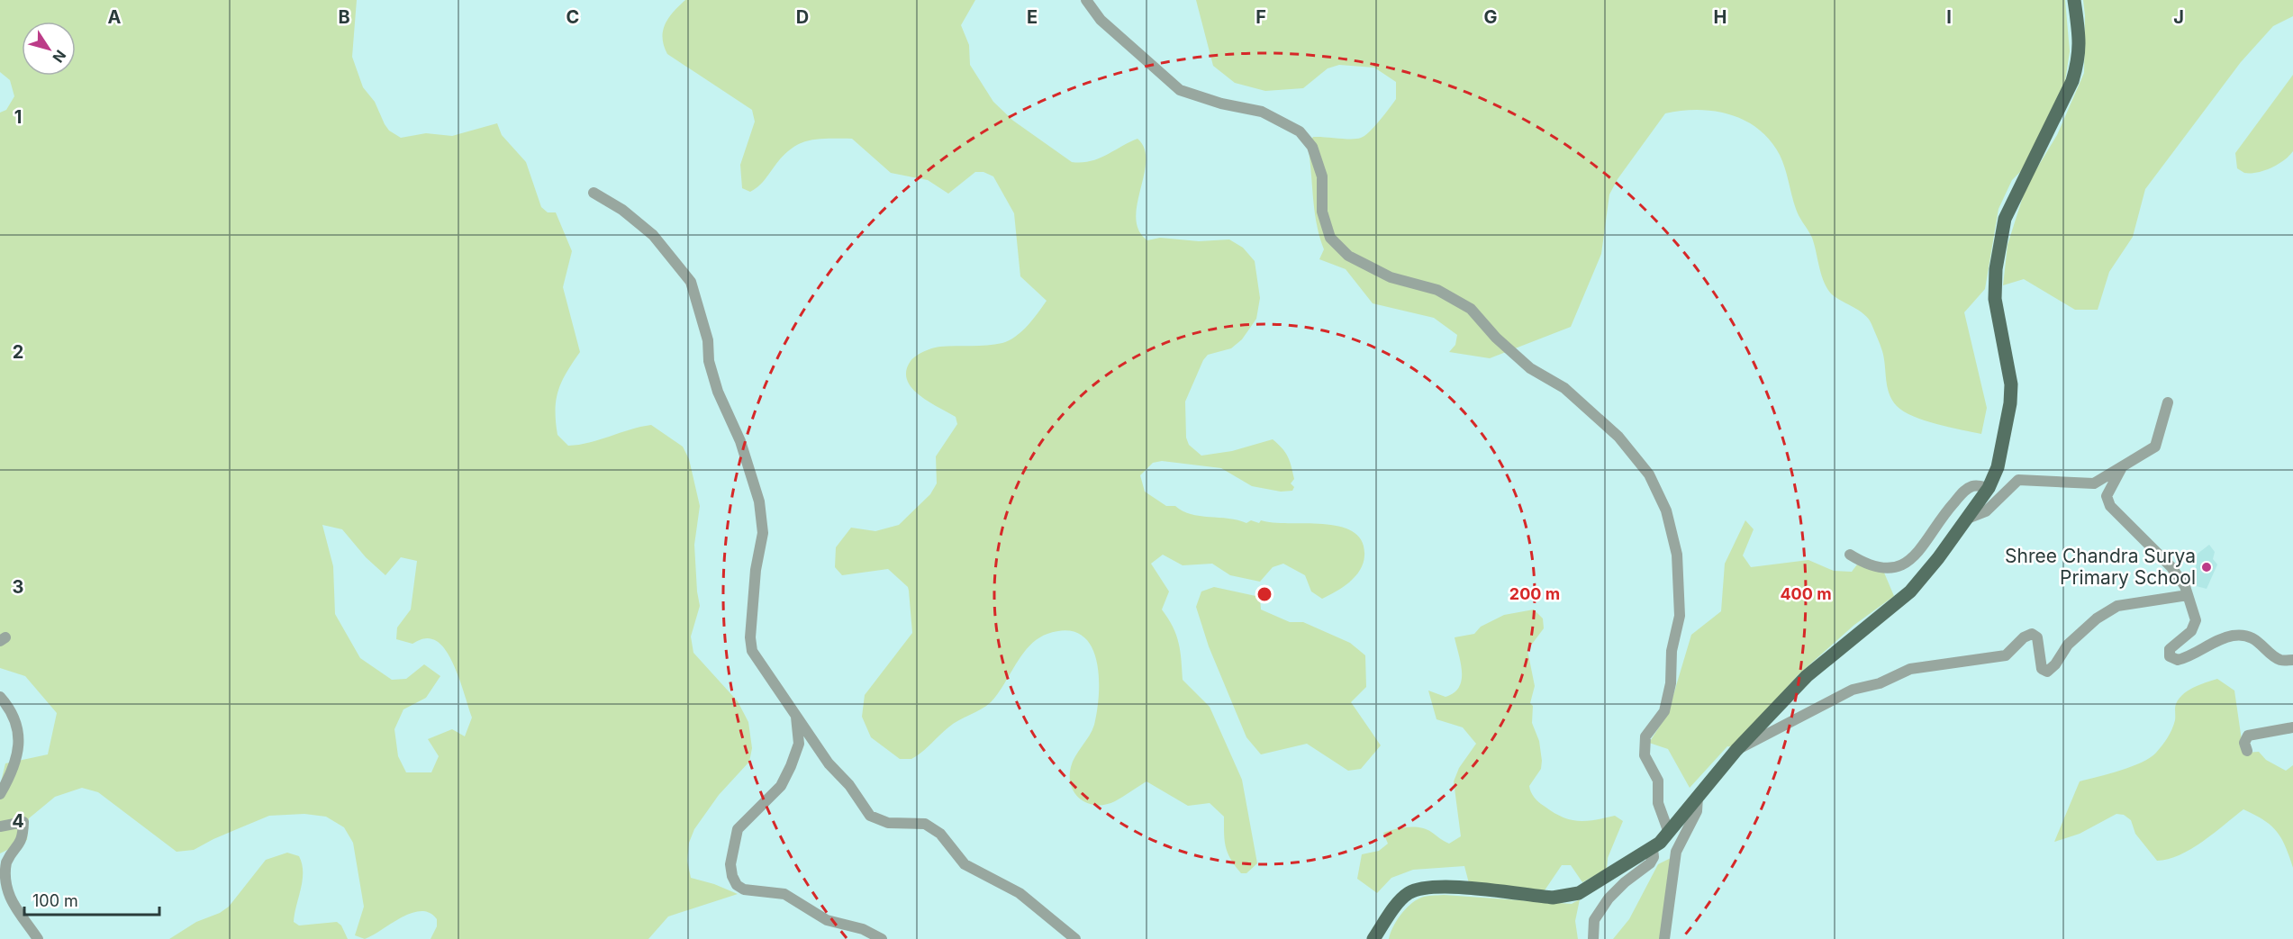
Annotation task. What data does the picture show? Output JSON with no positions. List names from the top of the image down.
{
  "places": ["Shree Chandra Surya Primary School"],
  "scale_bar": "100 m",
  "north": "bottom right",
  "grid": {
    "columns": [
      "A",
      "B",
      "C",
      "D",
      "E",
      "F",
      "G",
      "H",
      "I",
      "J"
    ],
    "rows": [
      "1",
      "2",
      "3",
      "4"
    ]
  },
  "rings": ["200 m", "400 m"]
}
